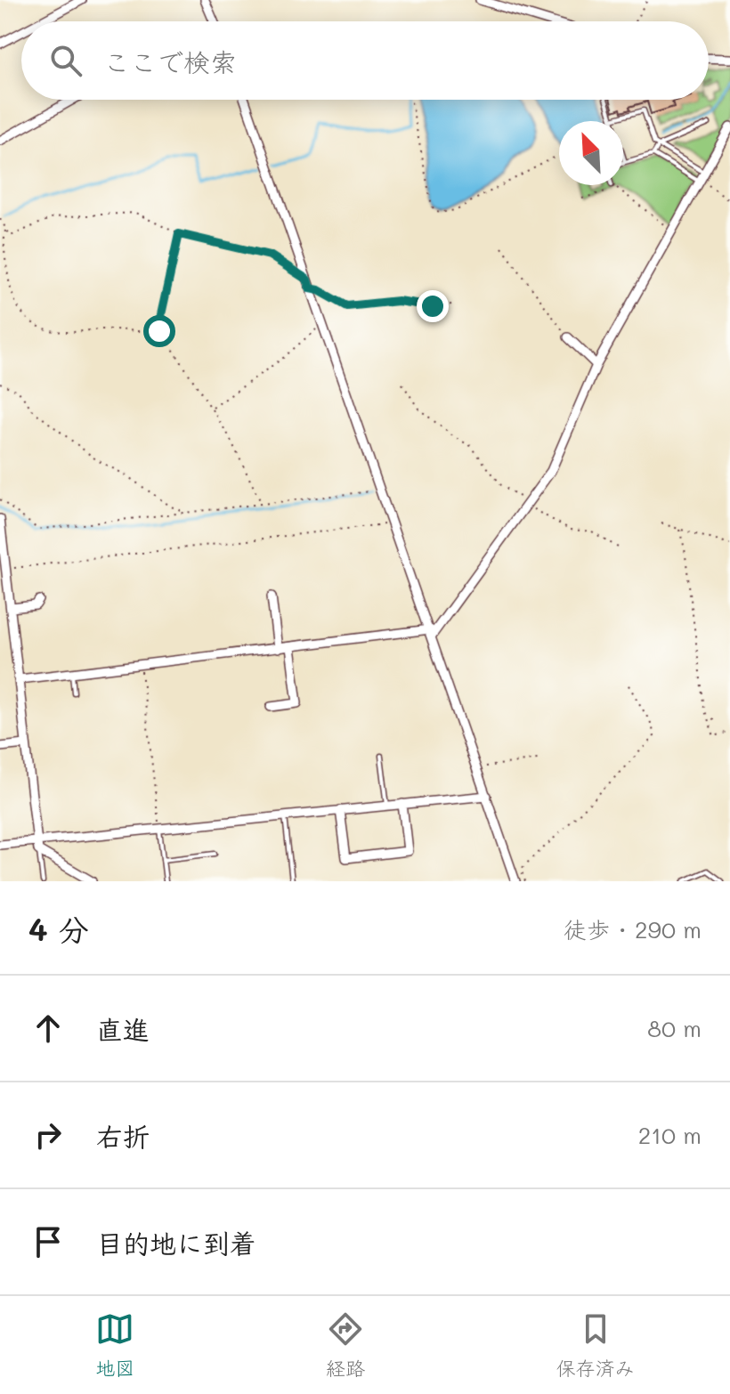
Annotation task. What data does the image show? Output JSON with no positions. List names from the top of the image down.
{
  "north": "top left",
  "page": {
    "search": "ここで検索",
    "heading": ["4 分", "徒歩 · 290 m"],
    "list": [
      ["直進", "80 m"],
      ["右折", "210 m"],
      "目的地に到着"
    ],
    "nav": ["地図", "経路", "保存済み"]
  }
}
